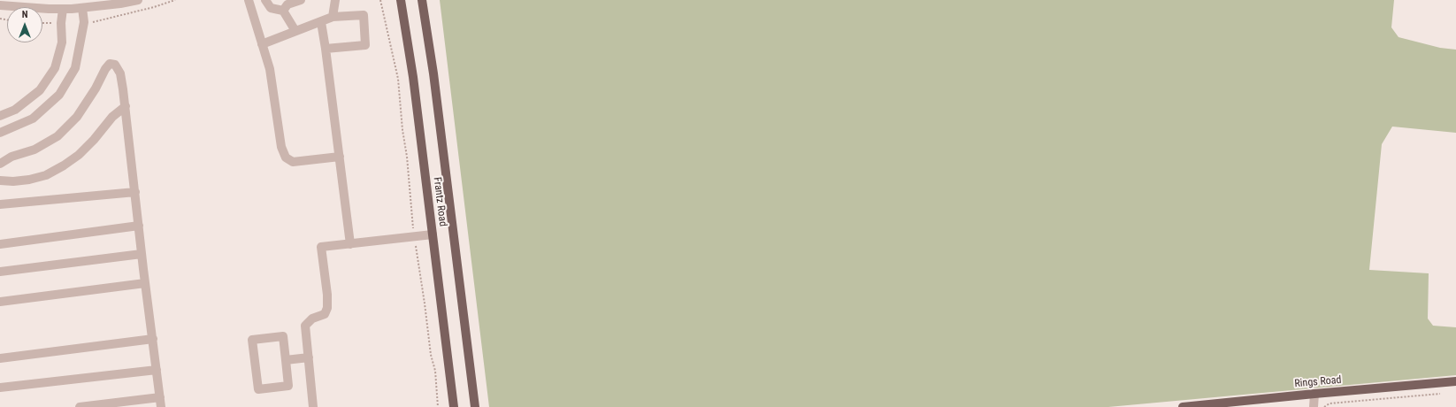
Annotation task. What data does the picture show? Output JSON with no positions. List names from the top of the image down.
{
  "streets": {
    "main road": ["Frantz Road", "Rings Road"]
  },
  "north": "top"
}
